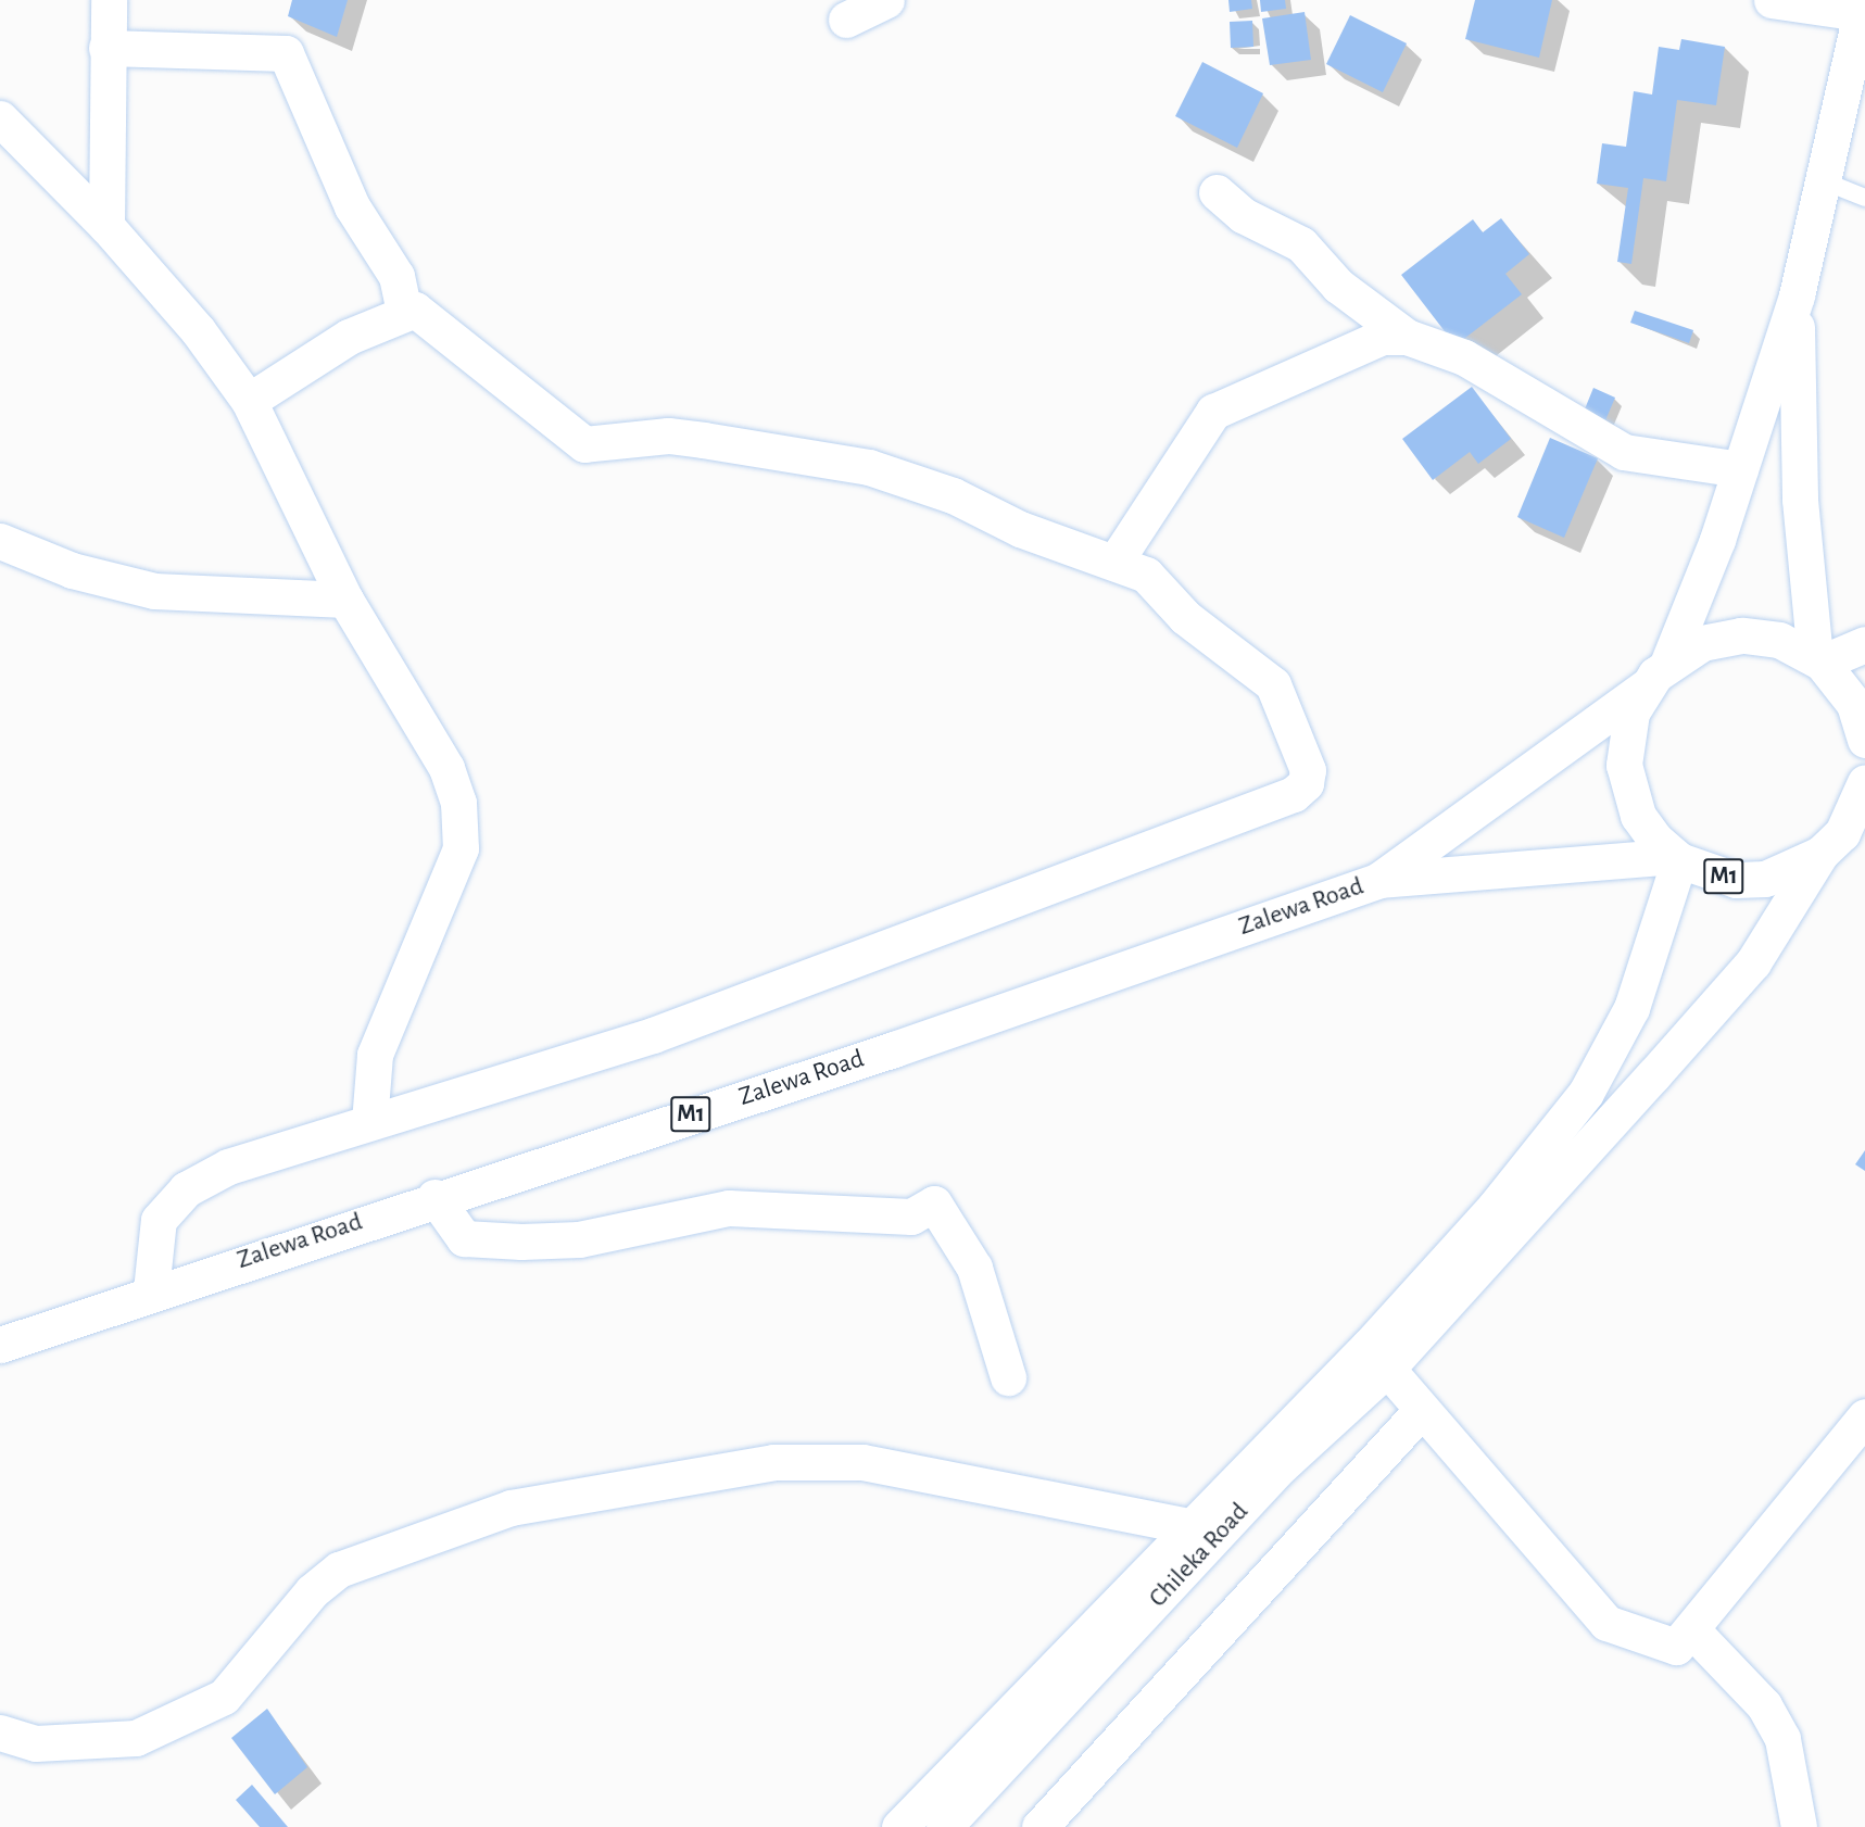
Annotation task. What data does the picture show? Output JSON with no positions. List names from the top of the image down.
{
  "streets": {
    "main road": ["M1", "Zalewa Road", "Chileka Road"]
  },
  "crossings": [
    ["M1", "Zalewa Road"],
    ["M1", "Chileka Road"]
  ]
}
